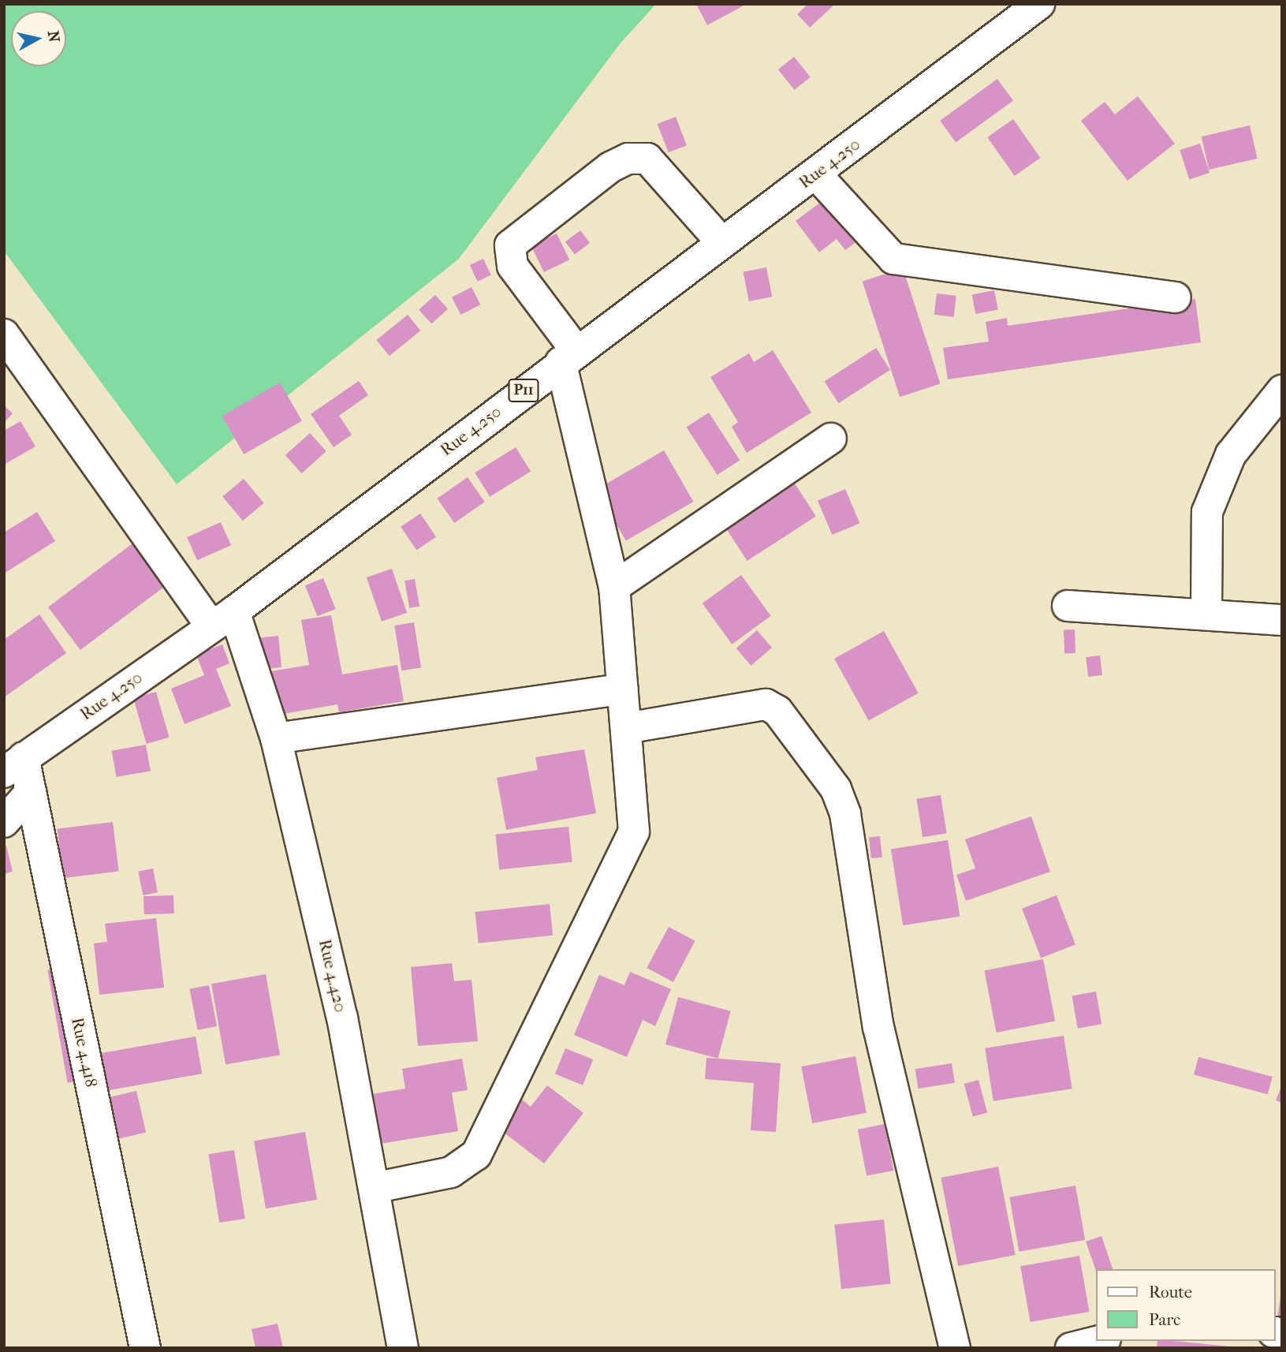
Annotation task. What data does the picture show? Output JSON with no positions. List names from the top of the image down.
{
  "streets": {
    "street": [
      "Rue 4.250",
      "P11",
      "Rue 4.420",
      "Rue 4.418"
    ]
  },
  "crossings": [
    ["Rue 4.250", "Rue 4.420"],
    ["Rue 4.250", "Rue 4.418"]
  ],
  "legend": ["Route", "Parc"],
  "north": "right"
}
